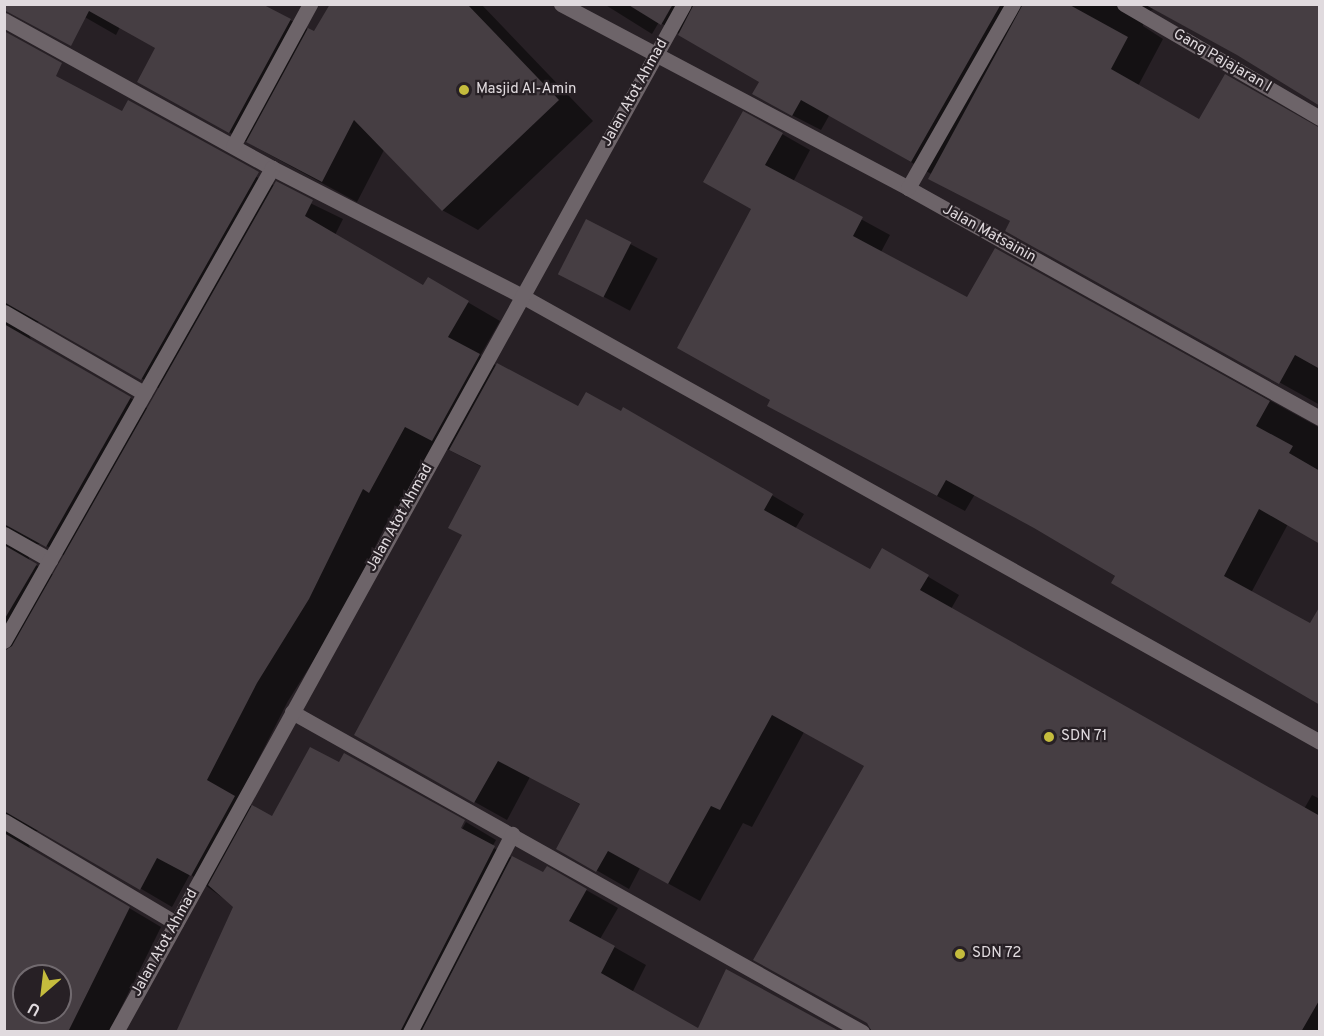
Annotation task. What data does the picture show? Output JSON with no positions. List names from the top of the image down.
{
  "streets": {
    "street": ["Gang Pajajaran I", "Jalan Atot Ahmad", "Jalan Matsainin"]
  },
  "crossings": [
    ["Jalan Atot Ahmad", "Jalan Matsainin"]
  ],
  "places": ["Masjid Al-Amin", "SDN 71", "SDN 72"],
  "north": "bottom left"
}
